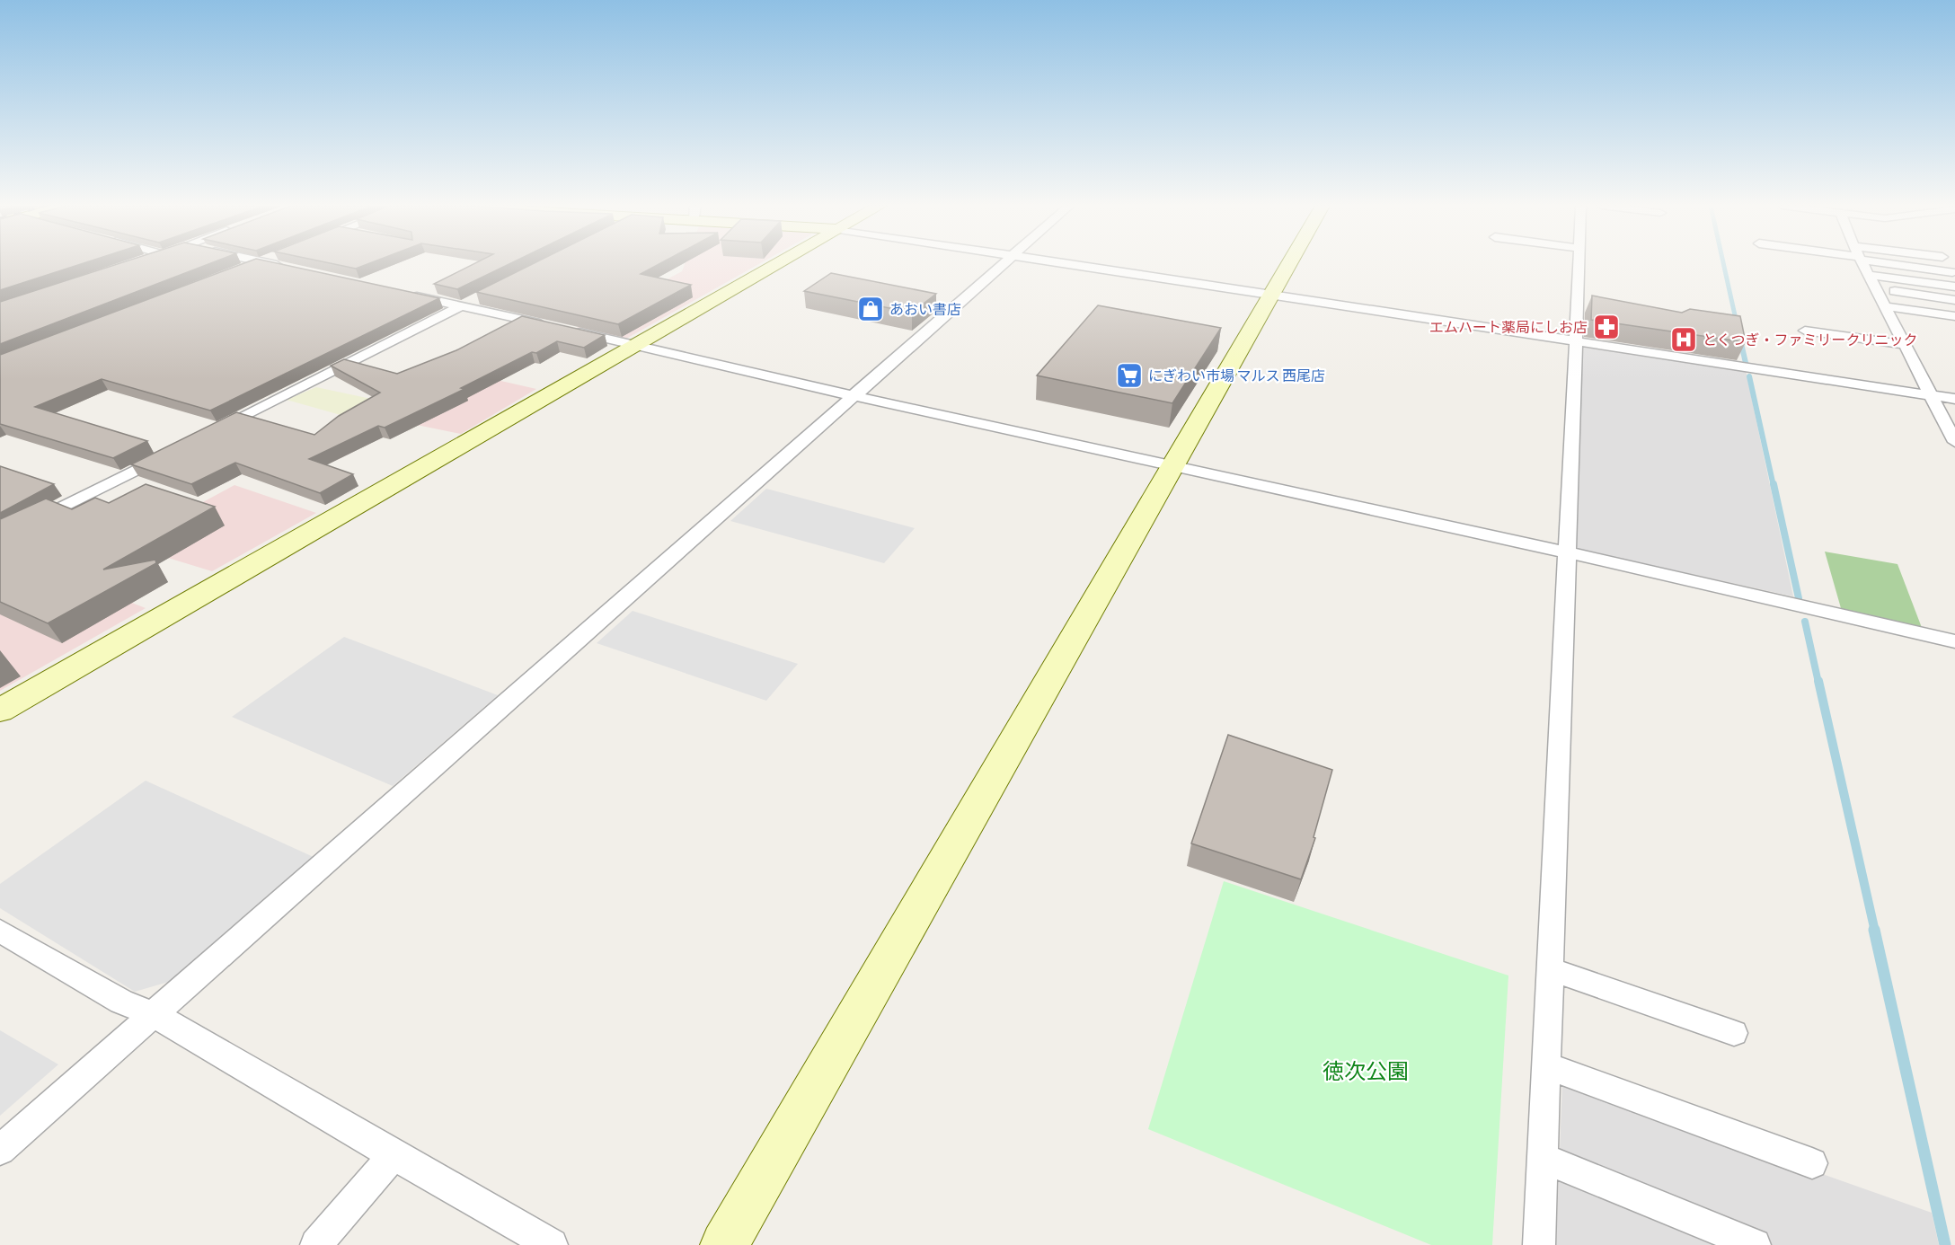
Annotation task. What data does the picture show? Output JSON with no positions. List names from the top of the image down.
{
  "parks": ["徳次公園"],
  "places": {
    "shop": ["あおい書店"],
    "pharmacy": ["エムハート薬局にしお店"],
    "hospital": ["とくつぎ・ファミリークリニック"],
    "supermarket": ["にぎわい市場 マルス 西尾店"]
  }
}
